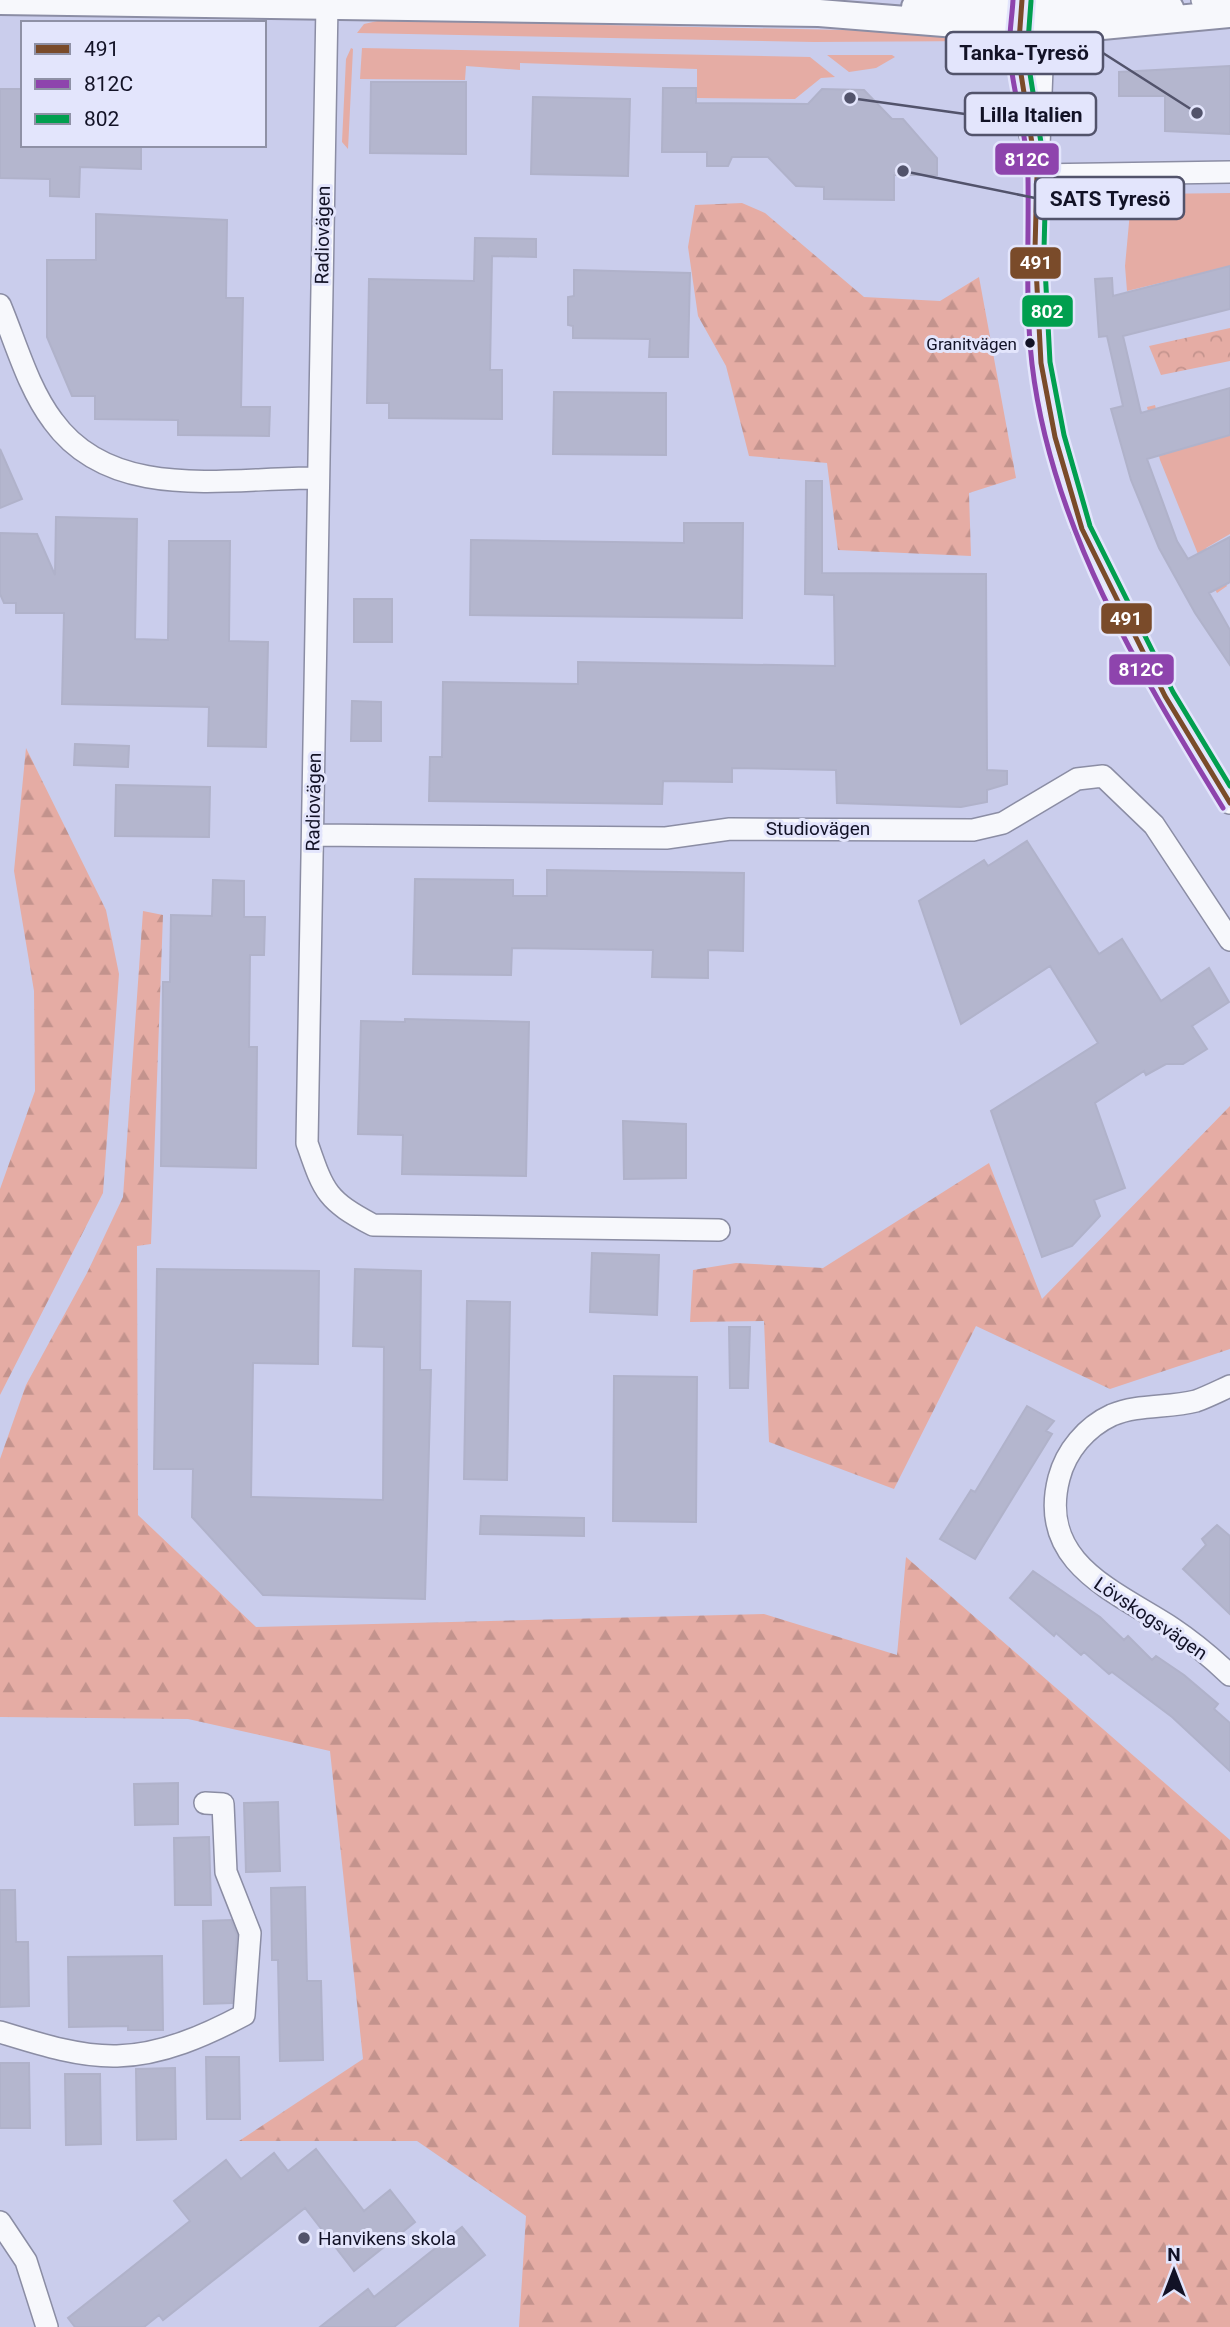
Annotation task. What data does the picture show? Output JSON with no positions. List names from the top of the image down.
{
  "streets": {
    "street": ["Radiovägen", "Studiovägen", "Lövskogsvägen"]
  },
  "crossings": [
    ["Radiovägen", "Studiovägen"]
  ],
  "places": [
    "Lilla Italien",
    "Tanka-Tyresö",
    "SATS Tyresö",
    "Granitvägen",
    "Hanvikens skola"
  ],
  "lines": ["transit line 491", "transit line 812C", "transit line 802"],
  "legend": ["491", "812C", "802"],
  "north": "top"
}
